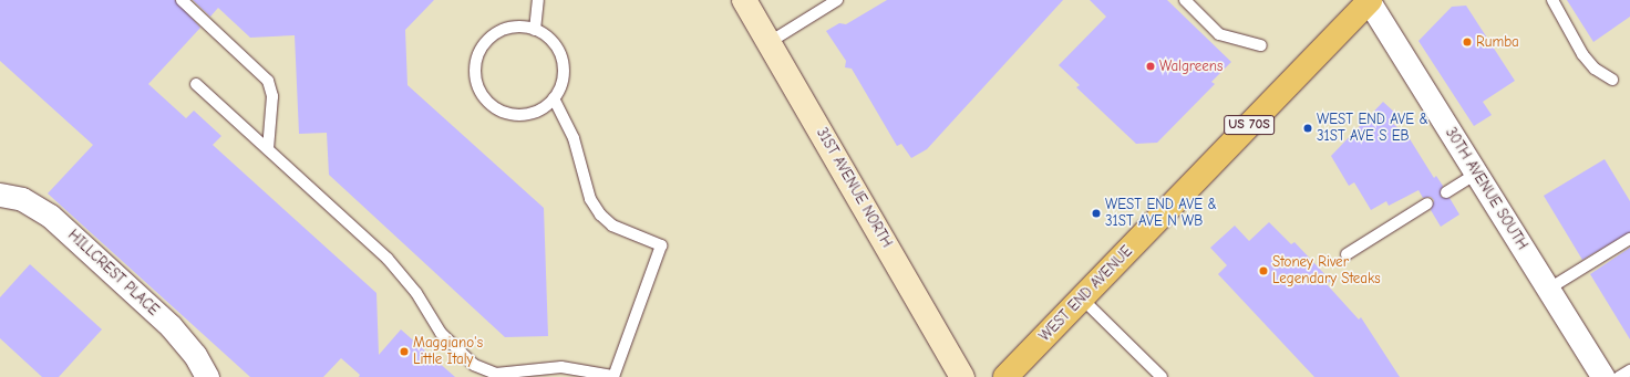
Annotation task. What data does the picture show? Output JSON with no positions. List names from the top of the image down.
{
  "streets": {
    "main road": ["US 70S", "31ST AVENUE NORTH", "WEST END AVENUE"],
    "street": ["30TH AVENUE SOUTH", "HILLCREST PLACE"]
  },
  "crossings": [
    ["30TH AVENUE SOUTH", "WEST END AVENUE"]
  ],
  "places": [
    "Rumba",
    "Walgreens",
    "WEST END AVE & 31ST AVE S EB",
    "WEST END AVE & 31ST AVE N WB",
    "Stoney River Legendary Steaks",
    "Maggiano's Little Italy"
  ]
}
